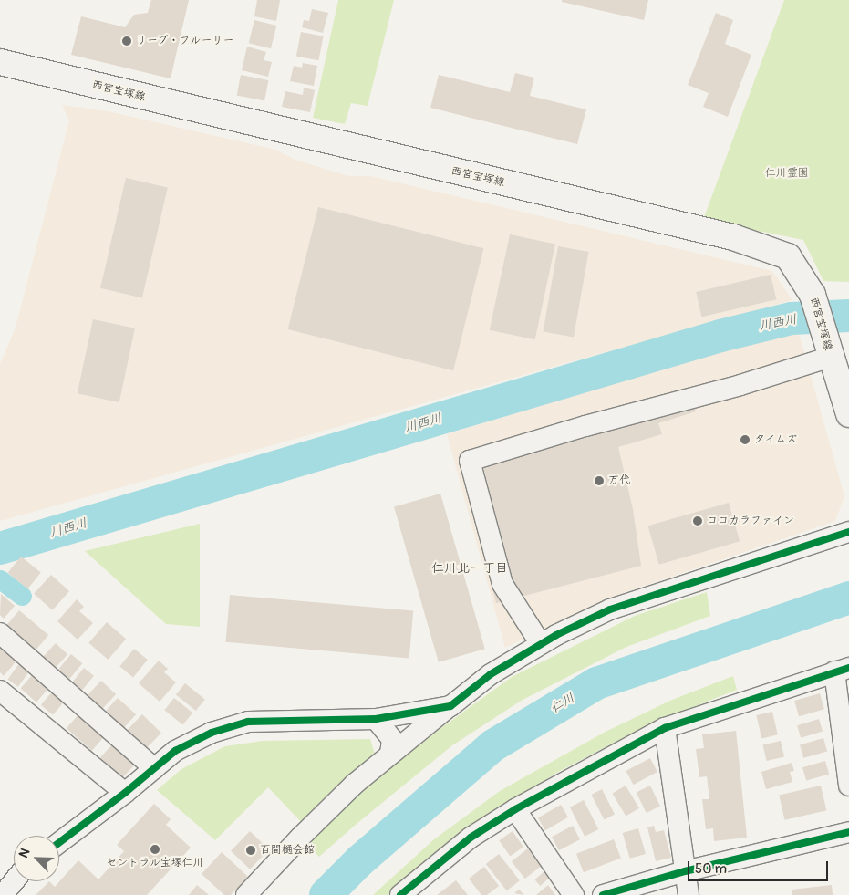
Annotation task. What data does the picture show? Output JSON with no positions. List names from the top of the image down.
{
  "streets": {
    "main road": ["西宮宝塚線"]
  },
  "districts": ["仁川北一丁目"],
  "water": ["川西川", "仁川"],
  "parks": ["仁川霊園"],
  "places": [
    "リーブ・フルーリー",
    "タイムズ",
    "万代",
    "ココカラファイン",
    "セントラル宝塚仁川",
    "百間樋会館"
  ],
  "scale_bar": "50 m",
  "north": "top left"
}
